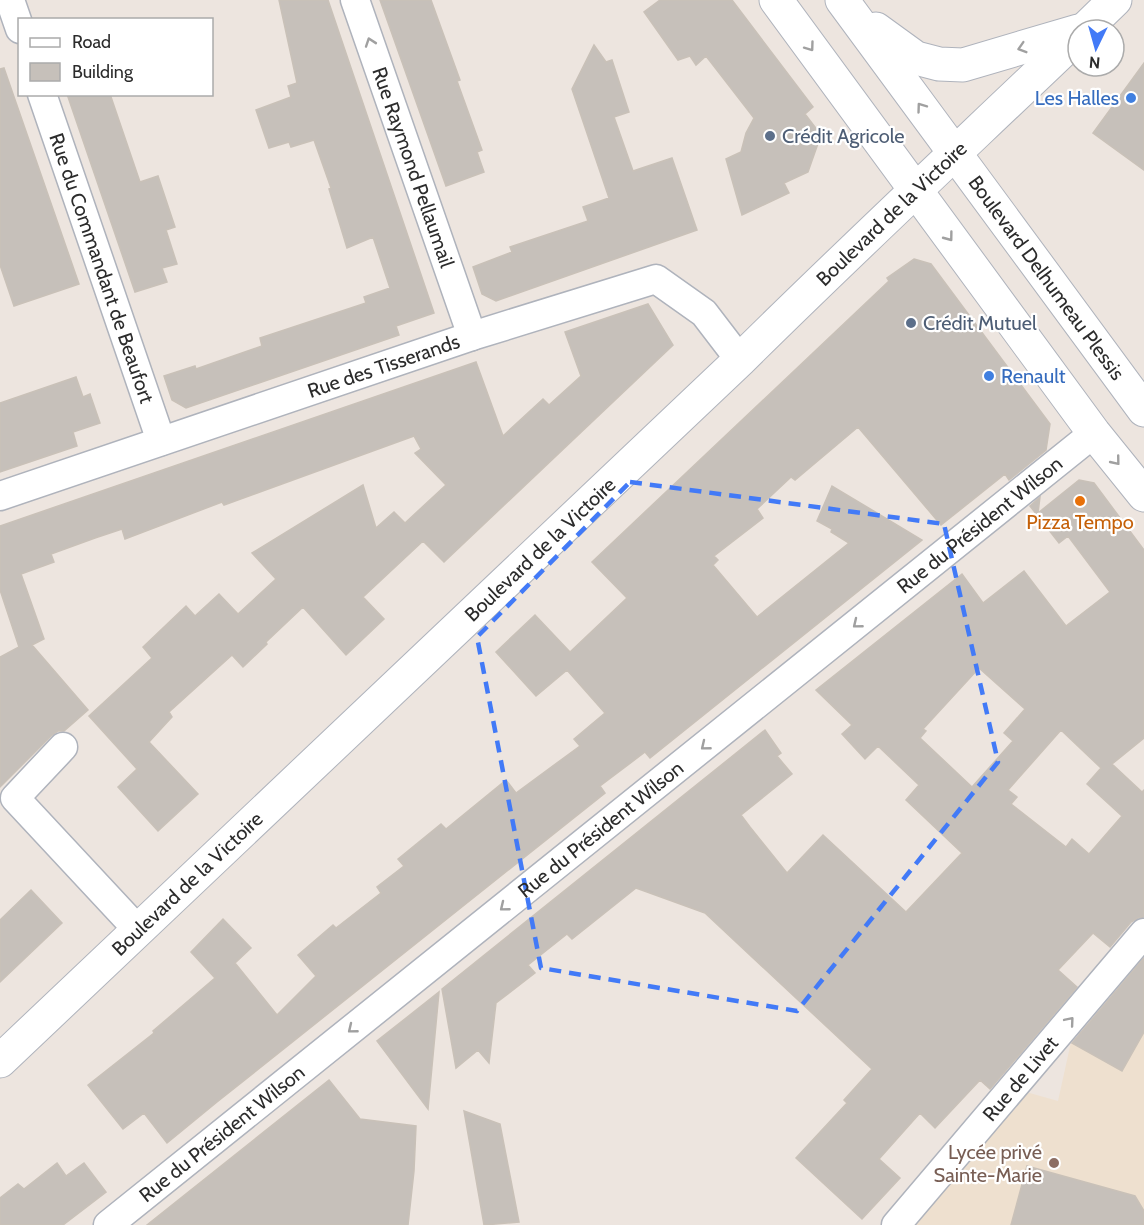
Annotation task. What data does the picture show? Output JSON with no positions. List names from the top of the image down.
{
  "streets": {
    "main road": ["Boulevard de la Victoire", "Boulevard Delhumeau Plessis"],
    "street": [
      "Rue Raymond Pellaumail",
      "Rue du Commandant de Beaufort",
      "Rue des Tisserands",
      "Rue du Président Wilson",
      "Rue de Livet"
    ]
  },
  "crossings": [
    ["Rue Raymond Pellaumail", "Rue des Tisserands"],
    ["Boulevard de la Victoire", "Boulevard Delhumeau Plessis"],
    ["Boulevard de la Victoire", "Rue des Tisserands"],
    ["Rue du Commandant de Beaufort", "Rue des Tisserands"]
  ],
  "one_way": ["Rue Raymond Pellaumail", "Rue du Président Wilson", "Rue de Livet"],
  "places": [
    "Les Halles",
    "Crédit Agricole",
    "Crédit Mutuel",
    "Renault",
    "Pizza Tempo",
    "Lycée privé Sainte-Marie"
  ],
  "legend": ["Road", "Building"],
  "north": "bottom"
}
